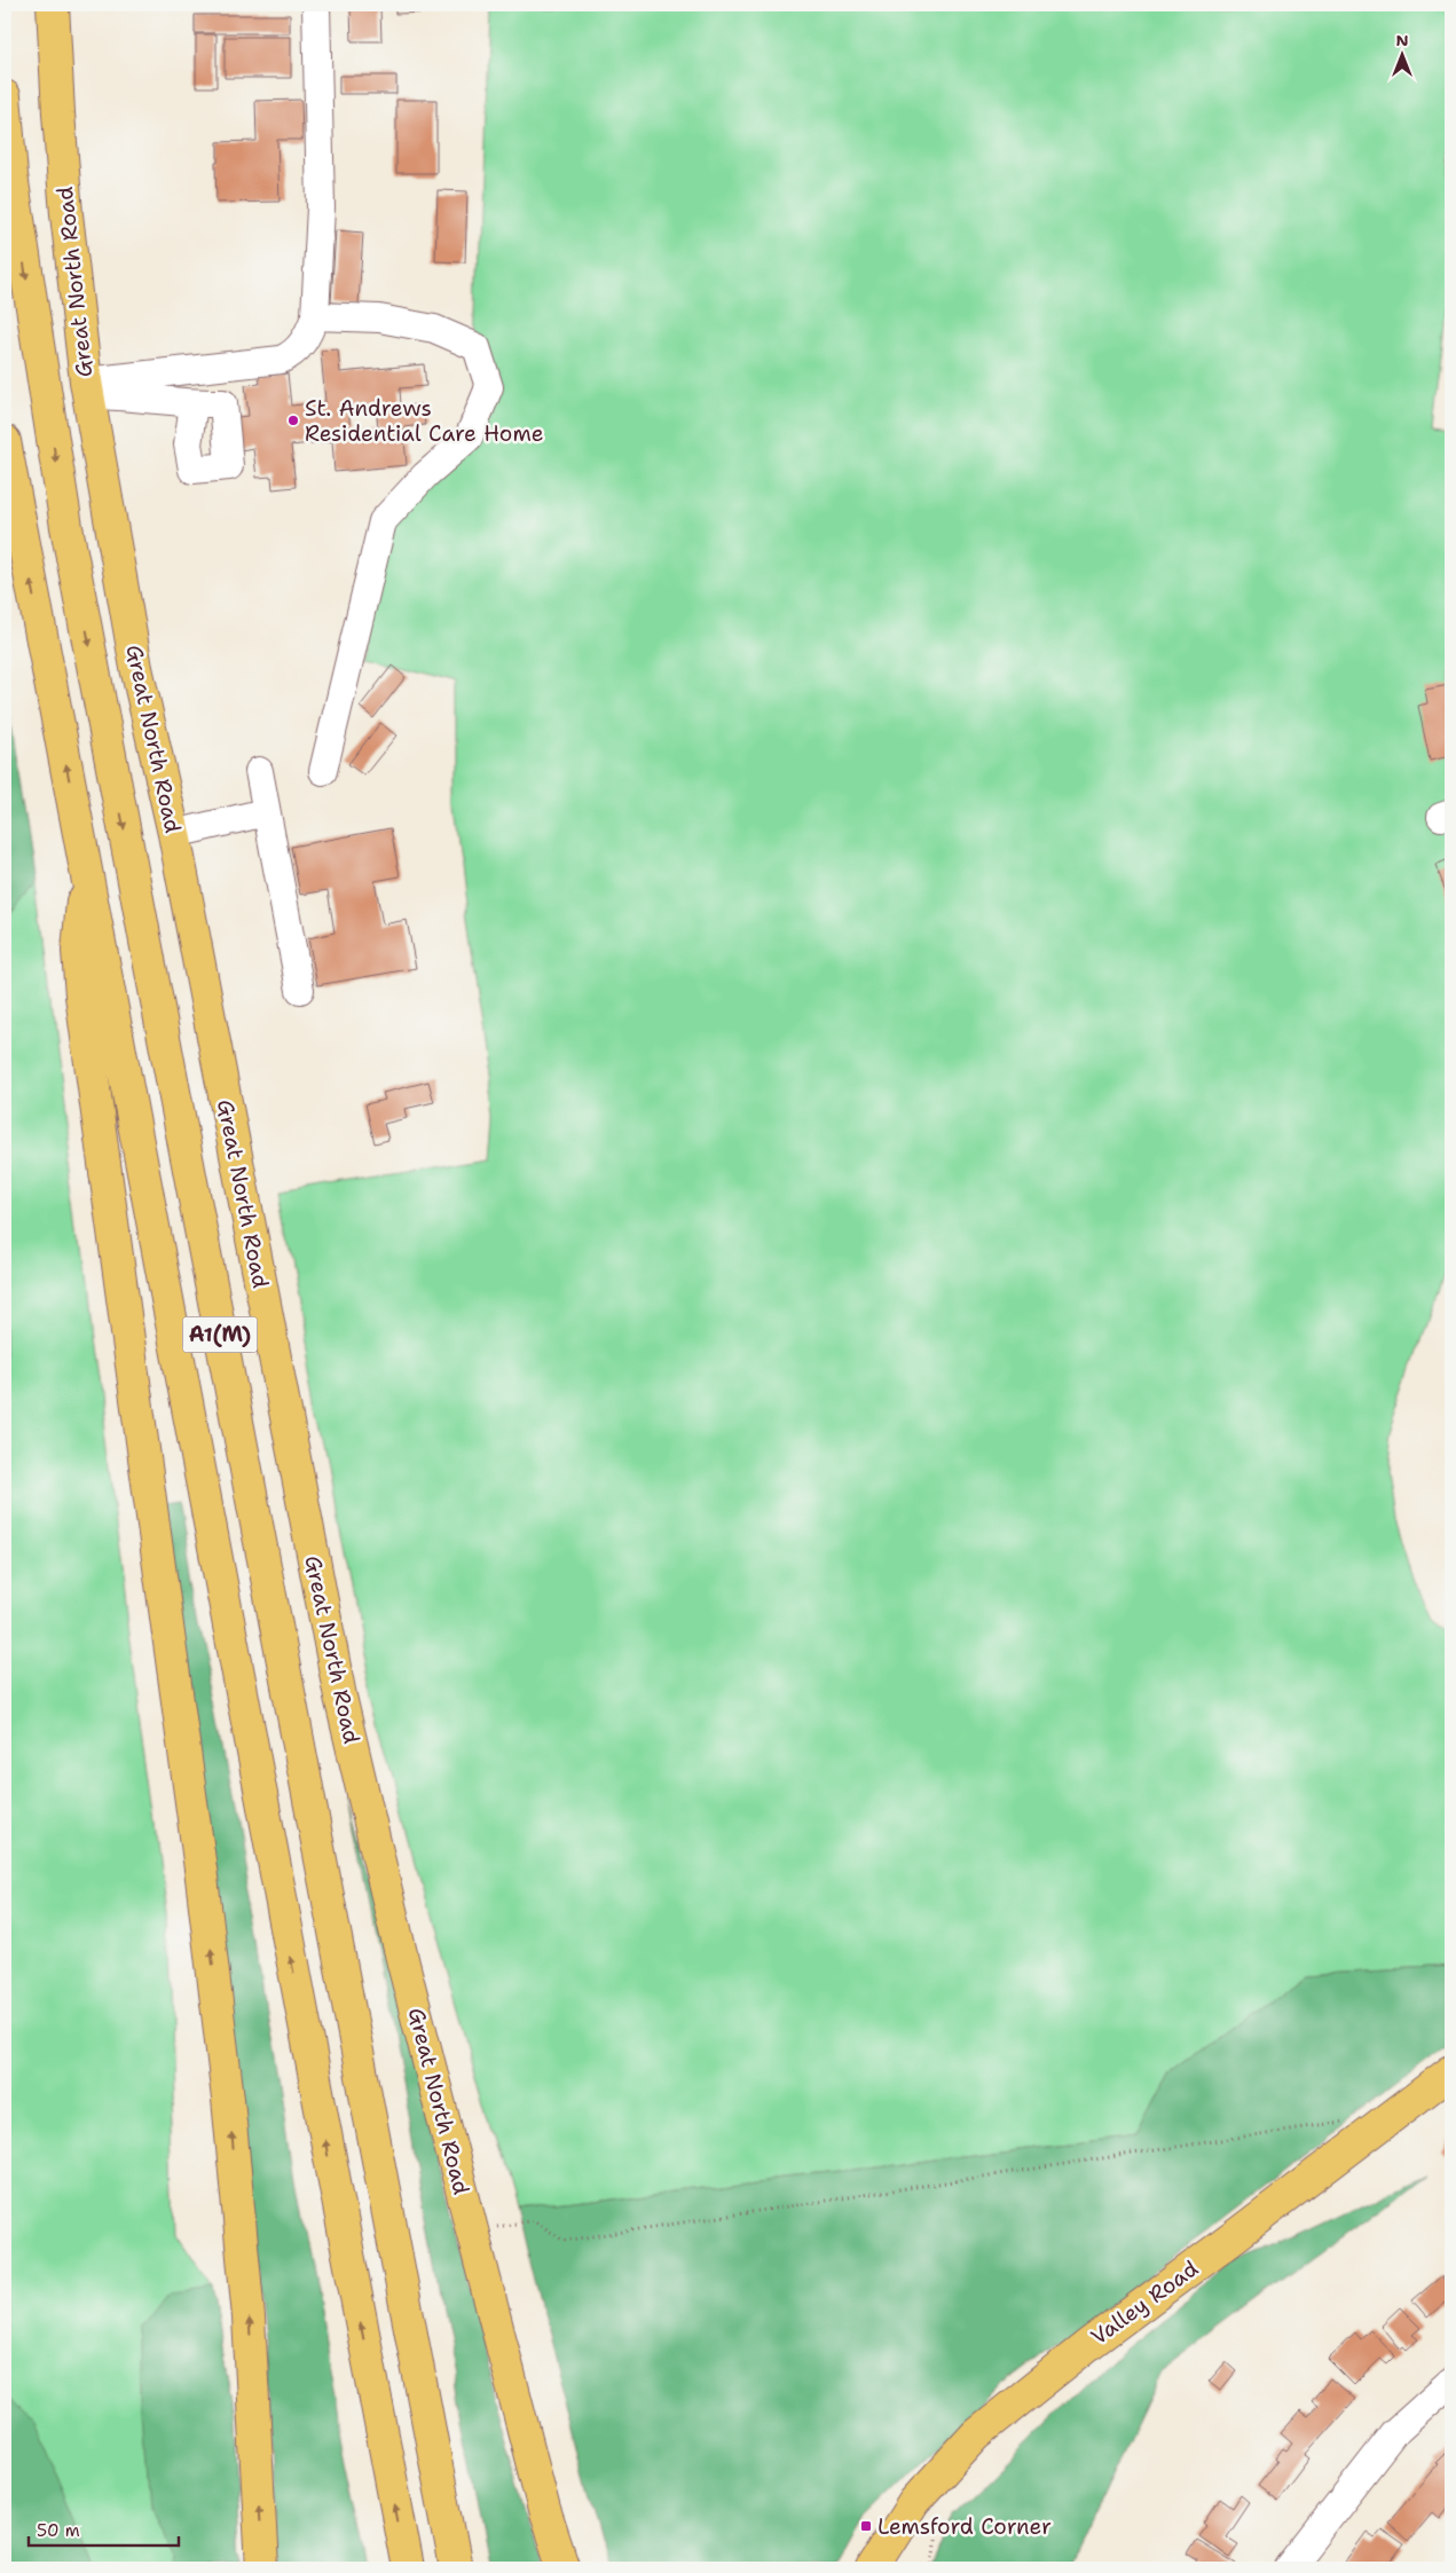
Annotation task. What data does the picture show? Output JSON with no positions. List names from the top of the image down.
{
  "streets": {
    "main road": ["Great North Road", "A1(M)", "Valley Road"]
  },
  "places": {
    "other": ["St. Andrews Residential Care Home"],
    "transit": ["Lemsford Corner"]
  },
  "scale_bar": "50 m",
  "north": "top"
}
